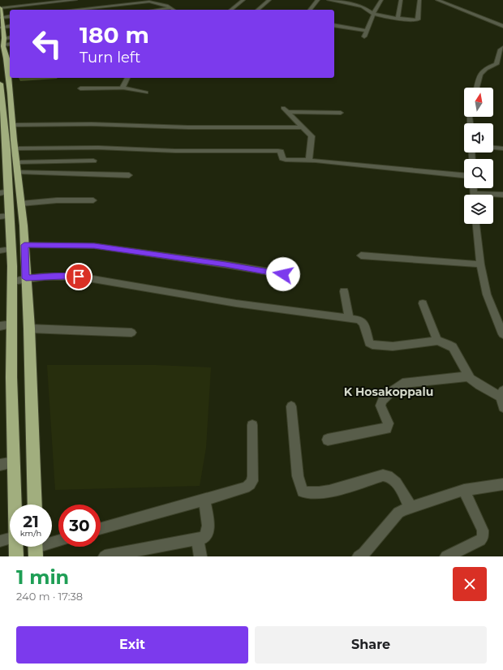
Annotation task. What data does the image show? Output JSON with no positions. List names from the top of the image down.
{
  "districts": ["K Hosakoppalu"],
  "north": "top",
  "page": {
    "turn": ["180 m", "Turn left"],
    "speed": "21 km/h",
    "limit": "30",
    "heading": ["1 min", "240 m · 17:38"],
    "buttons": ["Exit", "Share"]
  }
}
